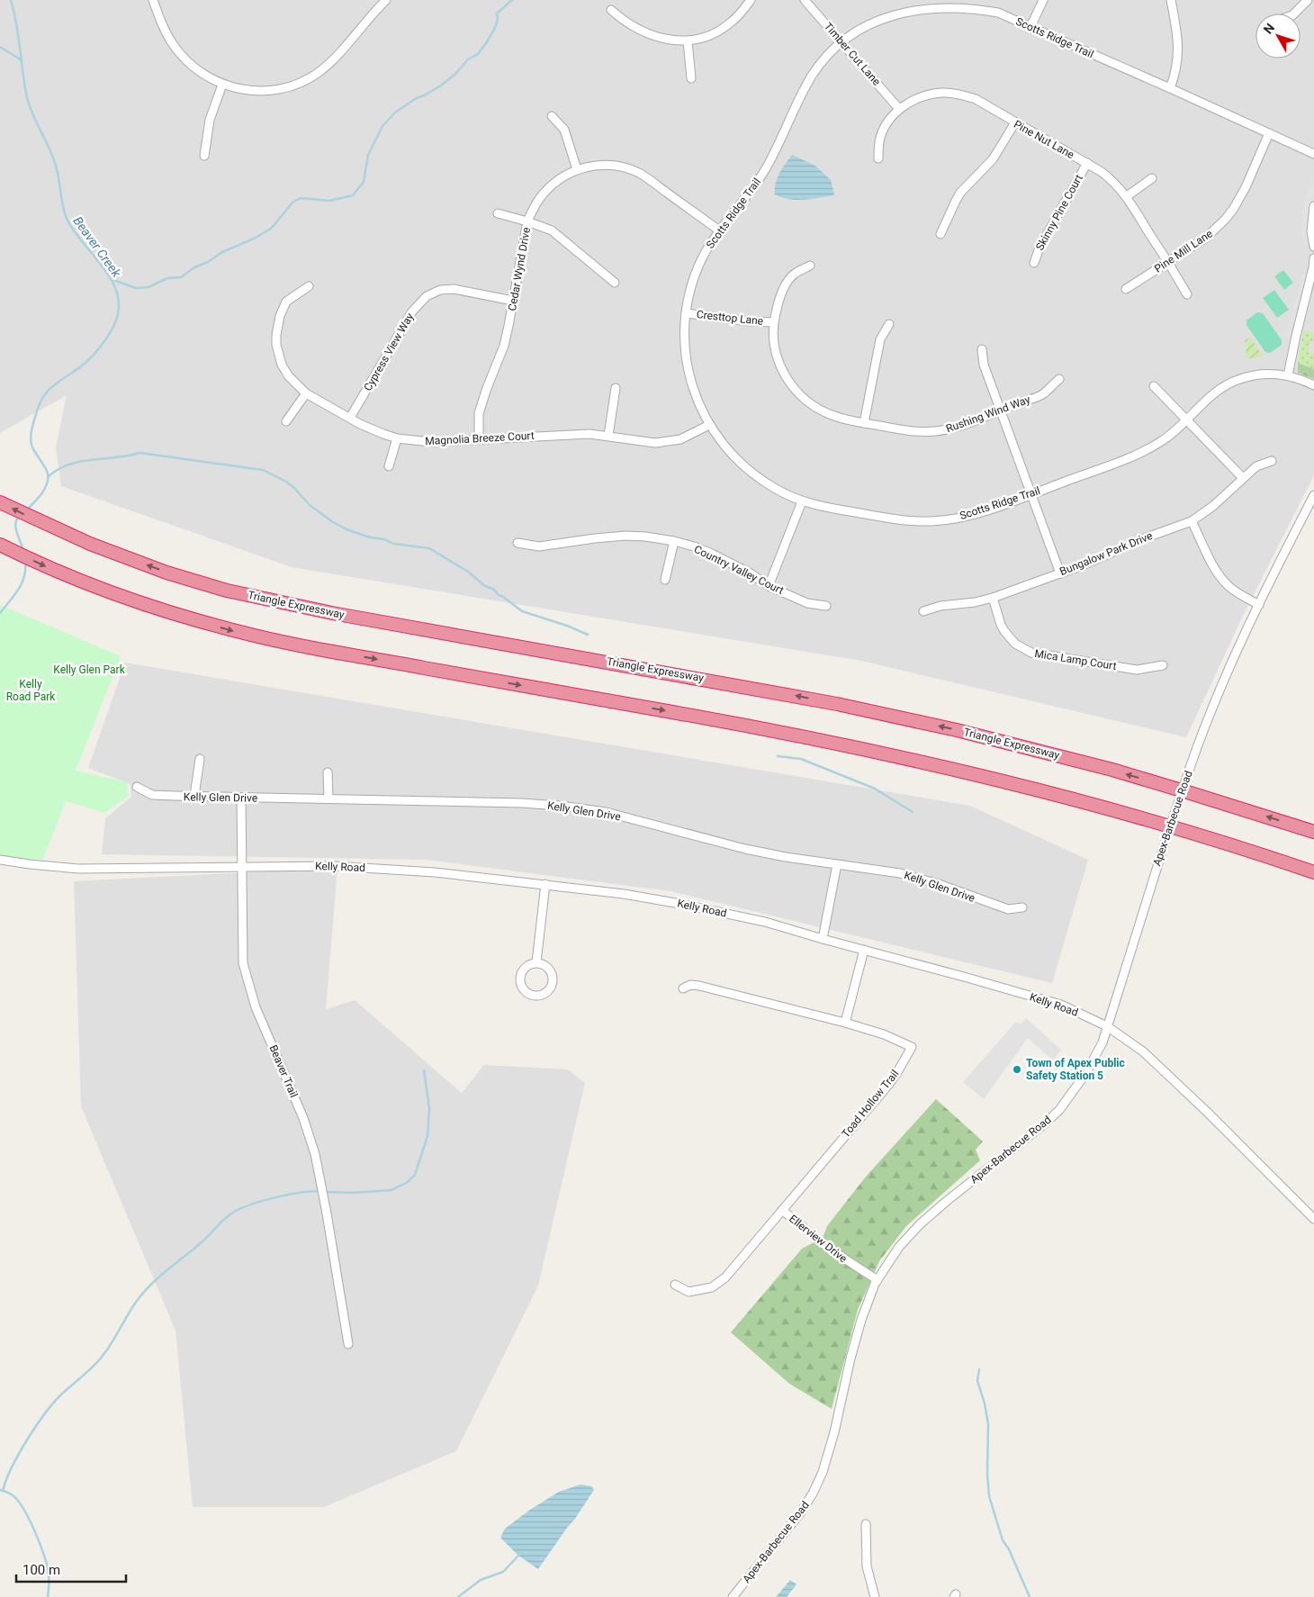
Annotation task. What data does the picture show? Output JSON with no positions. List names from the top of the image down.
{
  "streets": {
    "highway": ["Triangle Expressway"],
    "street": [
      "Scotts Ridge Trail",
      "Timber Cut Lane",
      "Pine Nut Lane",
      "Skinny Pine Court",
      "Pine Mill Lane",
      "Cedar Wynd Drive",
      "Cresttop Lane",
      "Cypress View Way",
      "Rushing Wind Way",
      "Magnolia Breeze Court",
      "Bungalow Park Drive",
      "Country Valley Court",
      "Mica Lamp Court",
      "Kelly Glen Drive",
      "Apex-Barbecue Road",
      "Kelly Road",
      "Beaver Trail",
      "Toad Hollow Trail",
      "Ellerview Drive"
    ]
  },
  "crossings": [
    ["Scotts Ridge Trail", "Timber Cut Lane"],
    ["Scotts Ridge Trail", "Pine Mill Lane"],
    ["Scotts Ridge Trail", "Cedar Wynd Drive"],
    ["Scotts Ridge Trail", "Cresttop Lane"],
    ["Scotts Ridge Trail", "Magnolia Breeze Court"],
    ["Timber Cut Lane", "Pine Nut Lane"],
    ["Pine Nut Lane", "Skinny Pine Court"],
    ["Pine Nut Lane", "Pine Mill Lane"],
    ["Cedar Wynd Drive", "Cypress View Way"],
    ["Cedar Wynd Drive", "Magnolia Breeze Court"],
    ["Cresttop Lane", "Rushing Wind Way"],
    ["Cypress View Way", "Magnolia Breeze Court"],
    ["Bungalow Park Drive", "Mica Lamp Court"],
    ["Kelly Glen Drive", "Beaver Trail"],
    ["Apex-Barbecue Road", "Kelly Road"],
    ["Apex-Barbecue Road", "Ellerview Drive"],
    ["Kelly Road", "Beaver Trail"],
    ["Toad Hollow Trail", "Ellerview Drive"]
  ],
  "water": ["Beaver Creek"],
  "parks": ["Kelly Glen Park", "Kelly Road Park"],
  "places": ["Town of Apex Public Safety Station 5"],
  "scale_bar": "100 m",
  "north": "top left"
}
